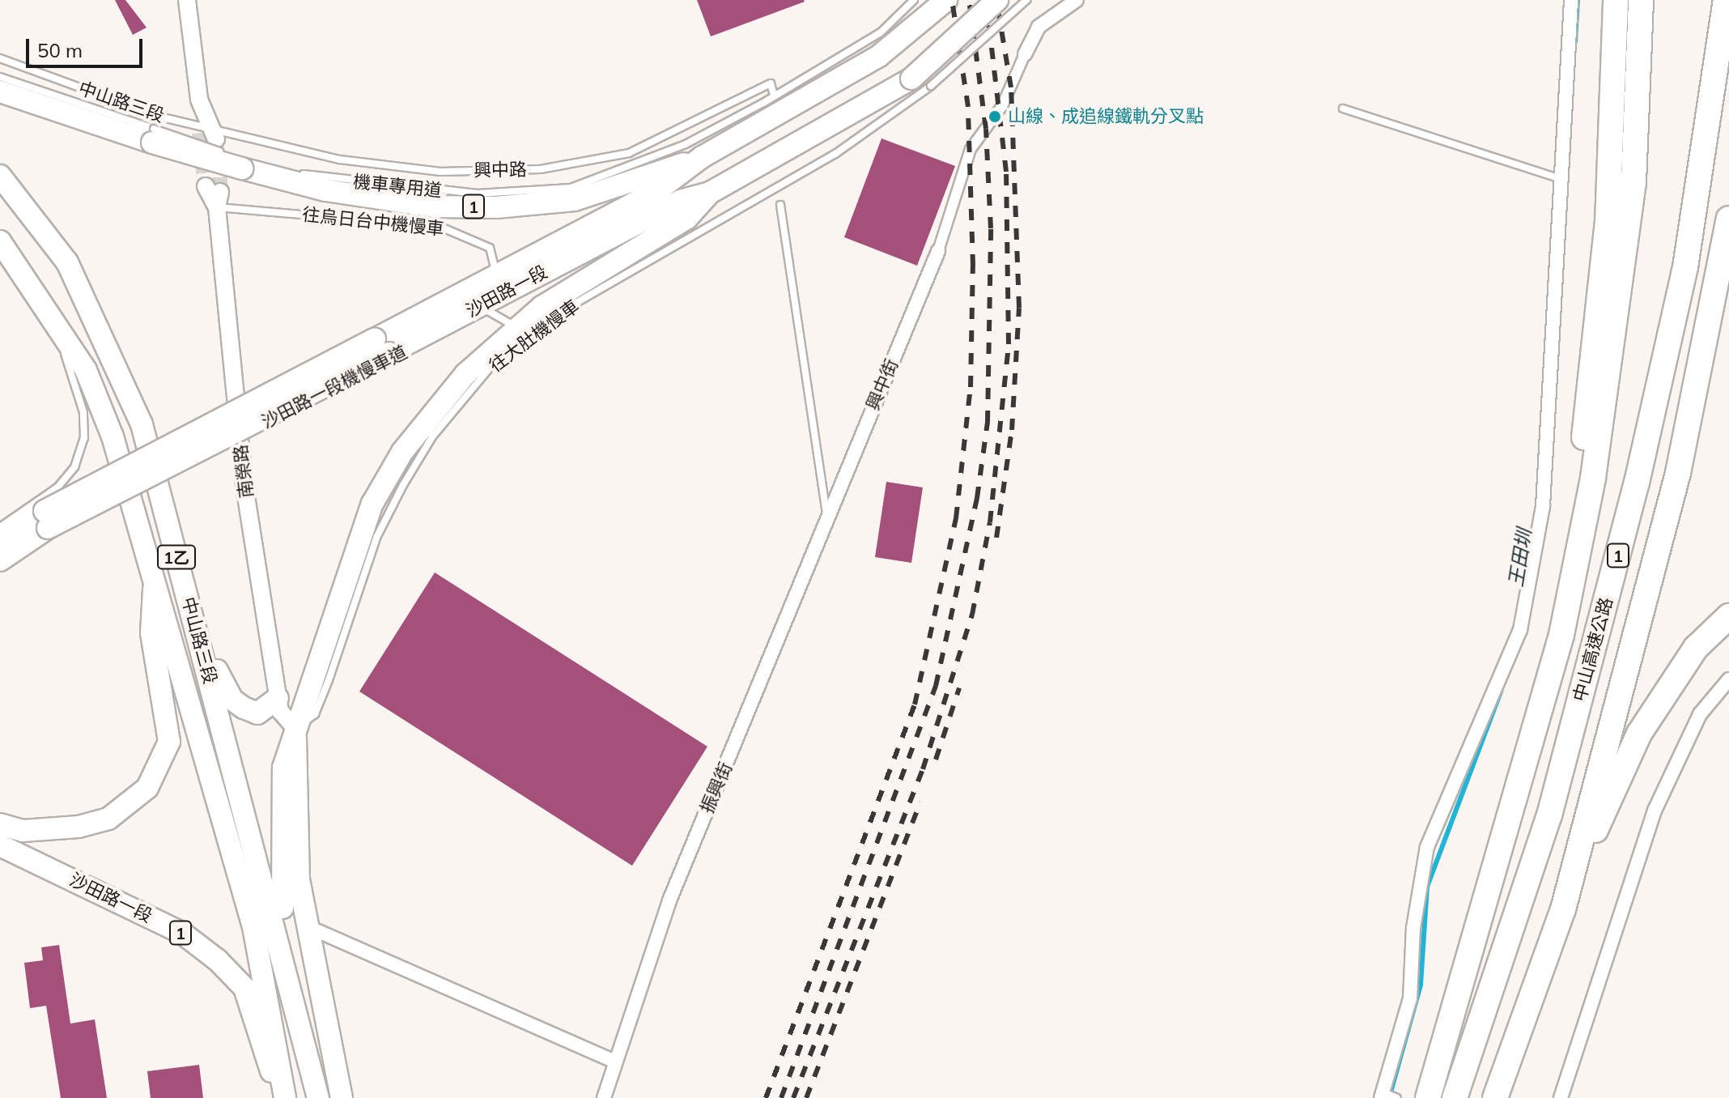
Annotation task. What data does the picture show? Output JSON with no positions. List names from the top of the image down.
{
  "streets": {
    "highway": ["1", "中山高速公路"],
    "main road": ["中山路三段", "沙田路一段", "1乙"],
    "street": ["興中街", "南榮路", "振興街"],
    "lane": [
      "興中路",
      "機車專用道",
      "往烏日台中機慢車",
      "往大肚機慢車",
      "沙田路一段機慢車道"
    ]
  },
  "crossings": [
    ["中山路三段", "興中路"],
    ["中山路三段", "沙田路一段"],
    ["機車專用道", "沙田路一段"],
    ["往烏日台中機慢車", "沙田路一段"],
    ["往烏日台中機慢車", "南榮路"],
    ["沙田路一段", "往大肚機慢車"],
    ["沙田路一段", "沙田路一段機慢車道"],
    ["往大肚機慢車", "沙田路一段機慢車道"],
    ["興中街", "振興街"]
  ],
  "water": ["王田圳"],
  "places": ["山線、成追線鐵軌分叉點"],
  "scale_bar": "50 m"
}
